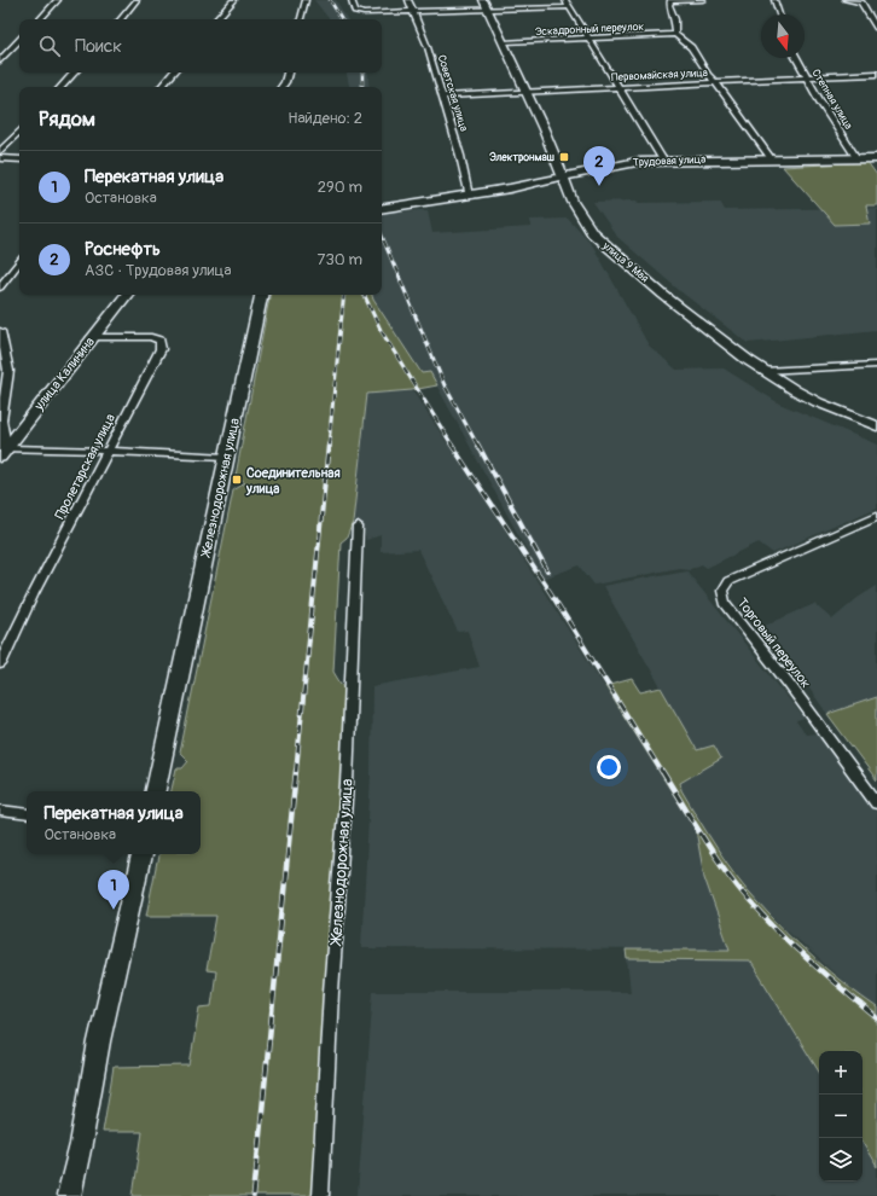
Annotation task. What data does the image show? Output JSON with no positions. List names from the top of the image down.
{
  "streets": {
    "street": [
      "Эскадронный переулок",
      "Первомайская улица",
      "Советская улица",
      "Степная улица",
      "Трудовая улица",
      "улица 9 Мая",
      "улица Калинина",
      "Пролетарская улица",
      "Железнодорожная улица",
      "Торговый переулок"
    ]
  },
  "crossings": [
    ["Эскадронный переулок", "улица 9 Мая"],
    ["Первомайская улица", "Советская улица"],
    ["Первомайская улица", "Степная улица"],
    ["Первомайская улица", "улица 9 Мая"],
    ["Советская улица", "Трудовая улица"],
    ["Степная улица", "Трудовая улица"],
    ["Трудовая улица", "улица 9 Мая"],
    ["улица Калинина", "Пролетарская улица"]
  ],
  "places": {
    "transit": ["Электронмаш", "Соединительная улица"]
  },
  "north": "bottom",
  "page": {
    "search": "Поиск",
    "heading": ["Рядом", "Найдено: 2"],
    "pins": ["2", "1"],
    "list": [
      {
        "mark": "1",
        "name": "Перекатная улица",
        "note": "Остановка",
        "value": "290 m"
      },
      {
        "mark": "2",
        "name": "Роснефть",
        "note": "АЗС · Трудовая улица",
        "value": "730 m"
      }
    ],
    "popup": ["Перекатная улица", "Остановка"],
    "map_buttons": ["+", "−"]
  }
}
